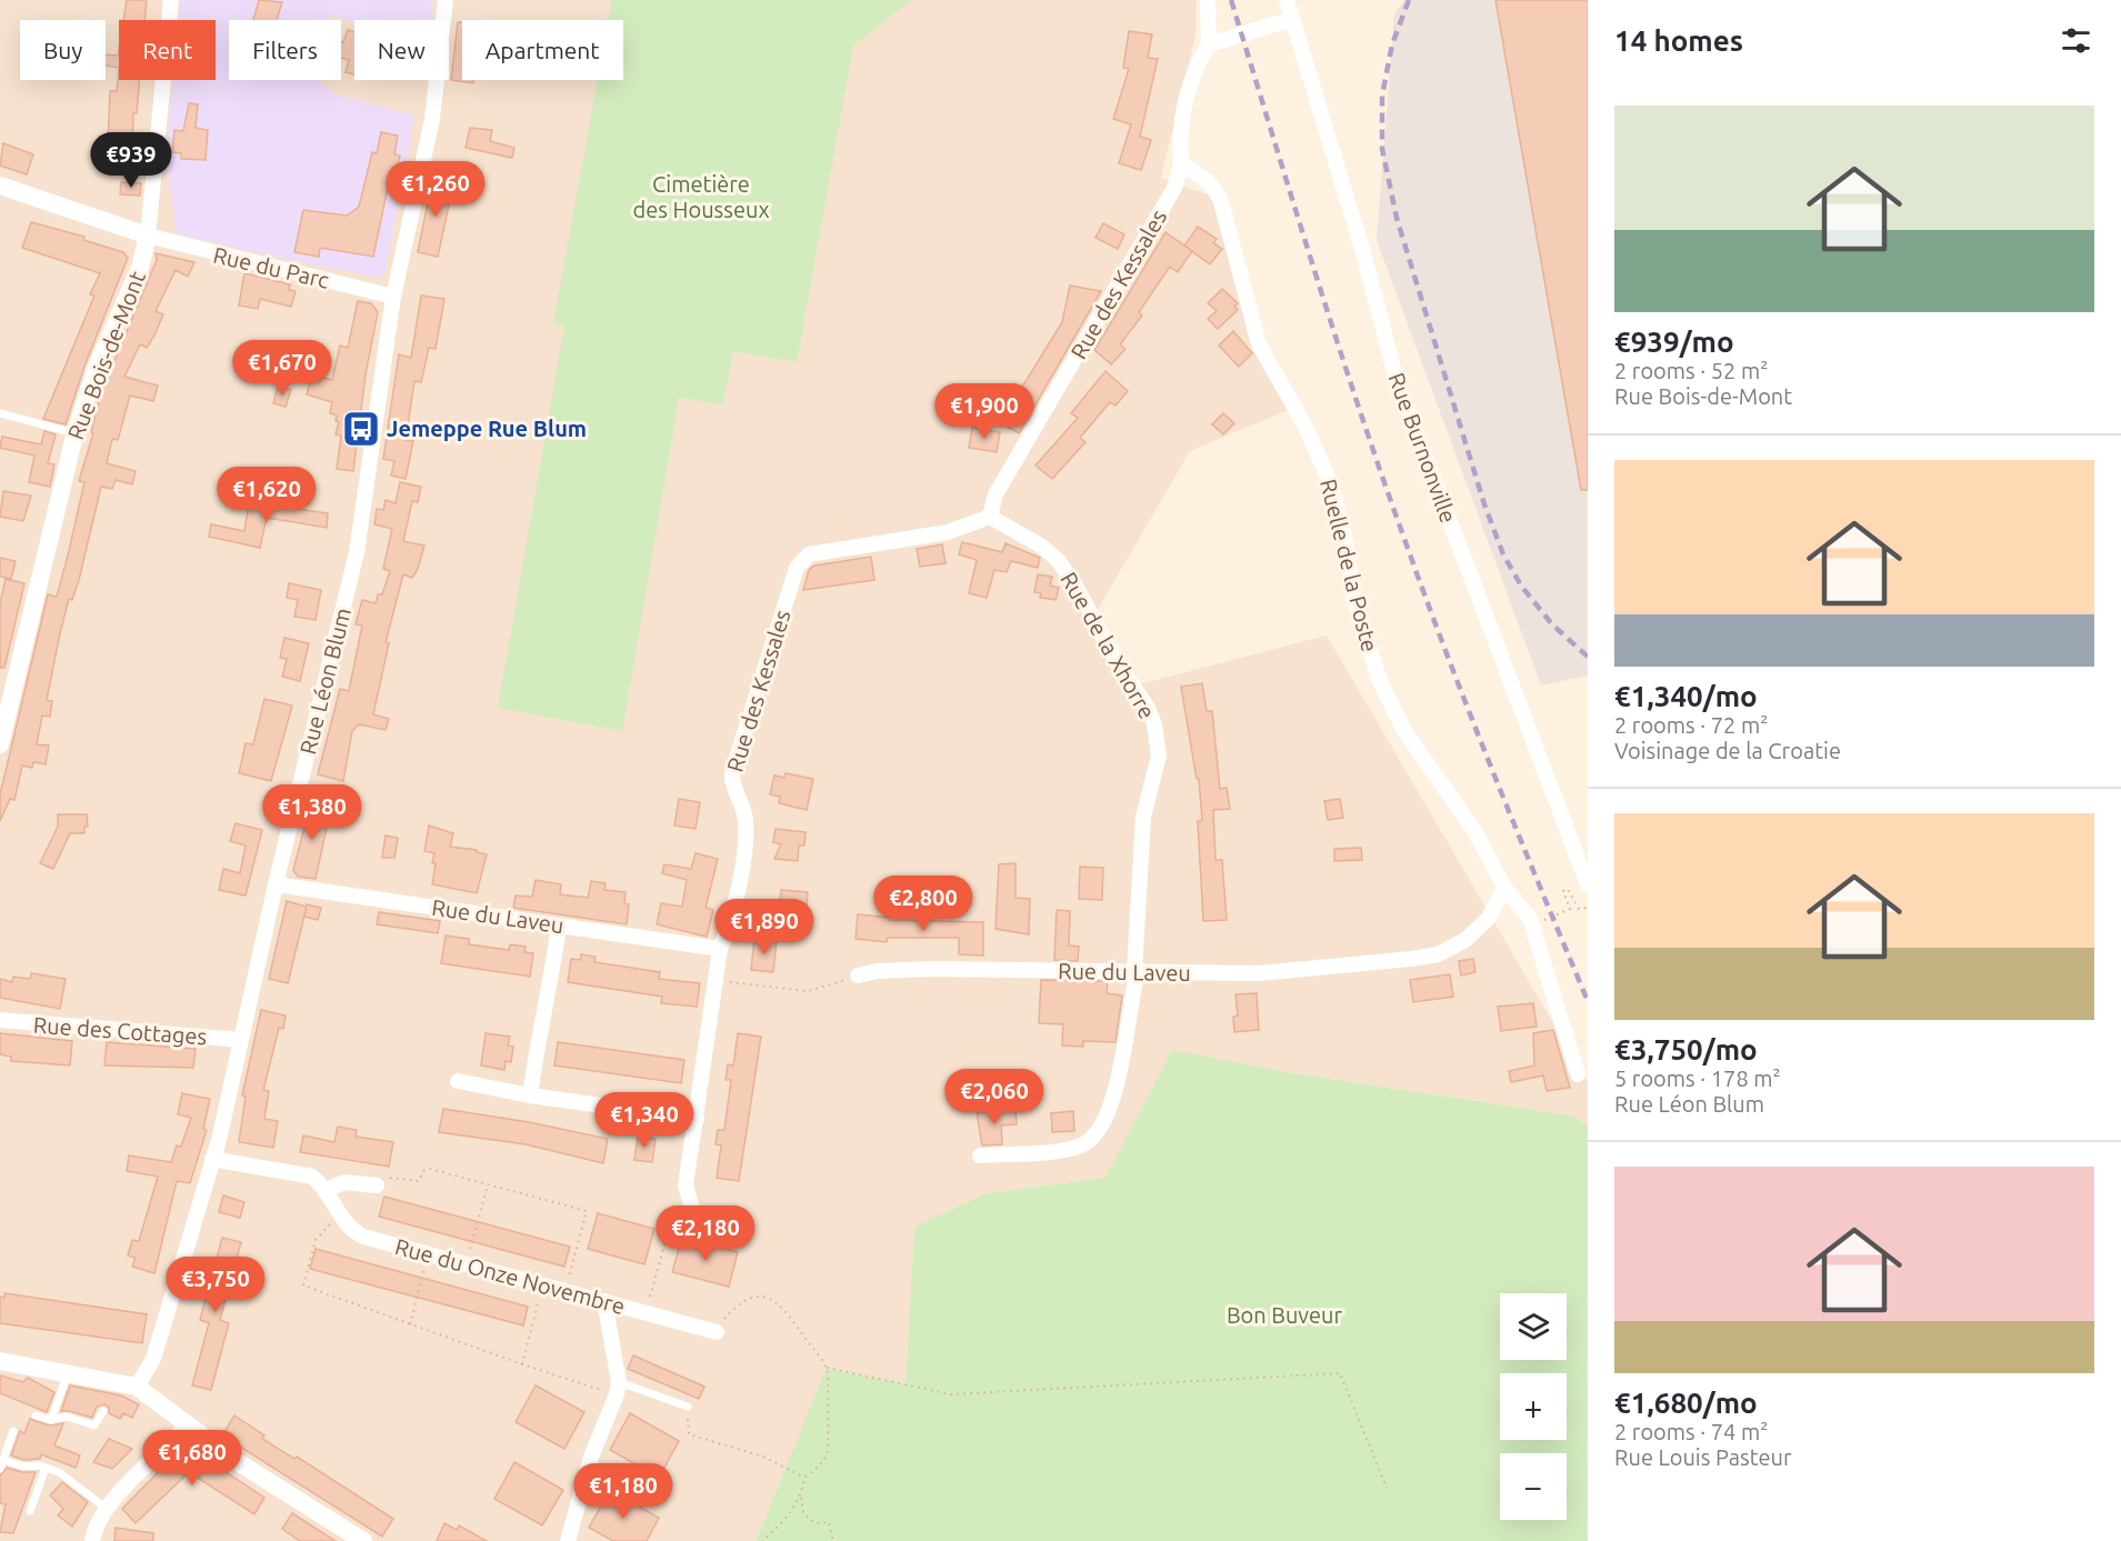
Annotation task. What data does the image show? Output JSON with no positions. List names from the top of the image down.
{
  "streets": {
    "street": [
      "Rue du Parc",
      "Rue des Kessales",
      "Rue Bois-de-Mont",
      "Rue Burnonville",
      "Ruelle de la Poste",
      "Rue de la Xhorre",
      "Rue Léon Blum",
      "Rue du Laveu",
      "Rue des Cottages",
      "Rue du Onze Novembre"
    ]
  },
  "crossings": [
    ["Rue du Parc", "Rue Bois-de-Mont"],
    ["Rue du Parc", "Rue Léon Blum"],
    ["Rue des Kessales", "Ruelle de la Poste"],
    ["Rue des Kessales", "Rue de la Xhorre"],
    ["Rue des Kessales", "Rue du Laveu"],
    ["Ruelle de la Poste", "Rue du Laveu"],
    ["Rue de la Xhorre", "Rue du Laveu"],
    ["Rue Léon Blum", "Rue du Laveu"],
    ["Rue Léon Blum", "Rue des Cottages"],
    ["Rue Léon Blum", "Rue du Onze Novembre"]
  ],
  "parks": ["Cimetière des Housseux", "Bon Buveur"],
  "places": {
    "bus stop": ["Jemeppe Rue Blum"]
  },
  "page": {
    "heading": "14 homes",
    "chip": [
      "Buy",
      "Rent",
      "Filters",
      "New",
      "Apartment"
    ],
    "list": [
      {
        "name": "€939/mo",
        "note": "2 rooms · 52 m² · Rue Bois-de-Mont"
      },
      {
        "name": "€1,340/mo",
        "note": "2 rooms · 72 m² · Voisinage de la Croatie"
      },
      {
        "name": "€3,750/mo",
        "note": "5 rooms · 178 m² · Rue Léon Blum"
      },
      {
        "name": "€1,680/mo",
        "note": "2 rooms · 74 m² · Rue Louis Pasteur"
      }
    ],
    "price": [
      "€939",
      "€1,260",
      "€1,670",
      "€1,900",
      "€1,620",
      "€1,380",
      "€2,800",
      "€1,890",
      "€2,060",
      "€1,340",
      "€2,180",
      "€3,750",
      "€1,680",
      "€1,180"
    ],
    "map_buttons": ["+", "−"]
  }
}
